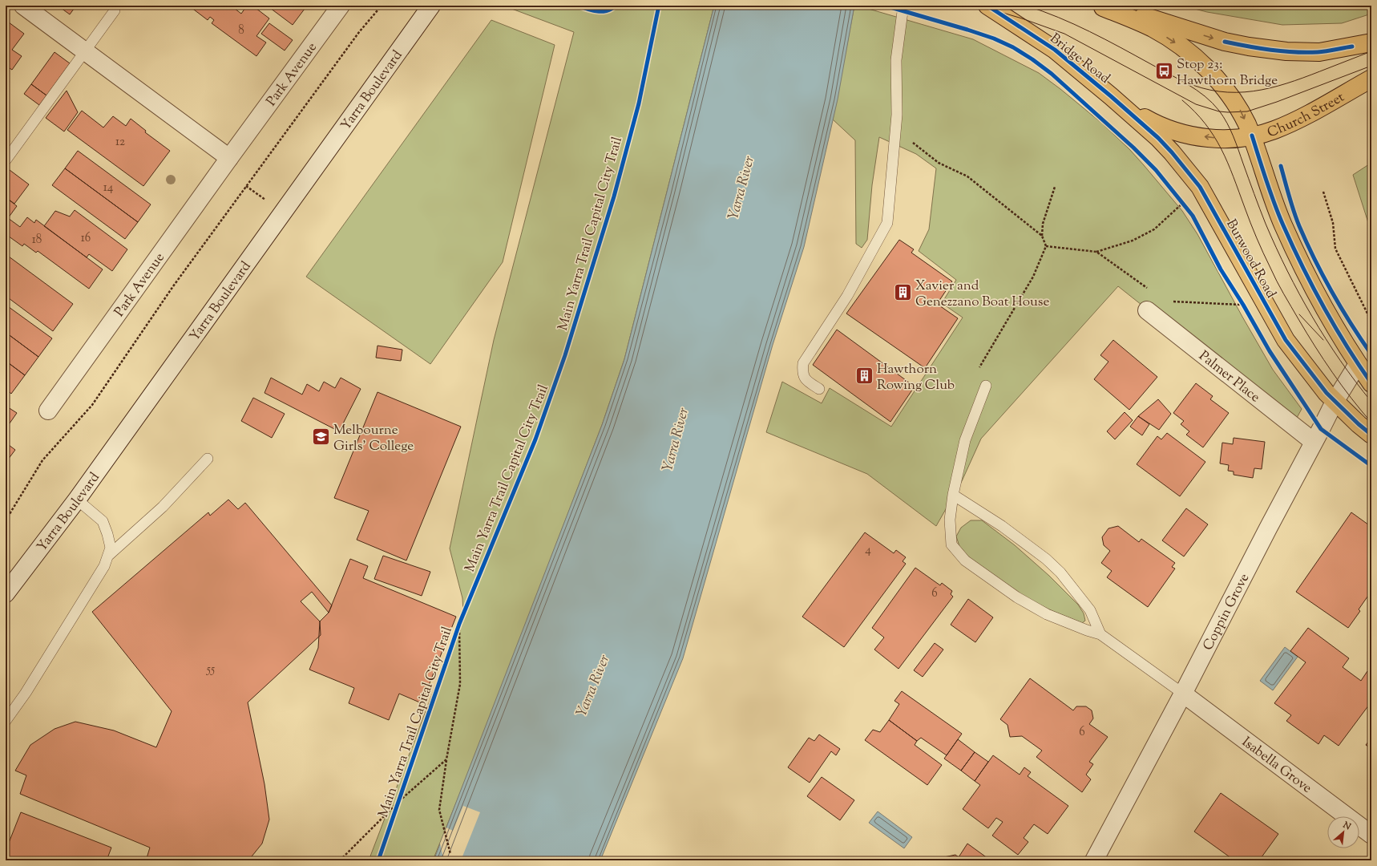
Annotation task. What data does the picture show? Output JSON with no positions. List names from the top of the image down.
{
  "streets": {
    "main road": ["Bridge Road", "Church Street", "Burwood Road"],
    "street": [
      "Park Avenue",
      "Yarra Boulevard",
      "Palmer Place",
      "Coppin Grove",
      "Isabella Grove"
    ],
    "cycle path": ["Main Yarra Trail Capital City Trail"]
  },
  "crossings": [
    ["Bridge Road", "Church Street"],
    ["Bridge Road", "Burwood Road"],
    ["Church Street", "Burwood Road"],
    ["Burwood Road", "Coppin Grove"],
    ["Palmer Place", "Coppin Grove"],
    ["Coppin Grove", "Isabella Grove"]
  ],
  "water": ["Yarra River"],
  "places": {
    "bus stop": ["Stop 23: Hawthorn Bridge"],
    "building": ["Xavier and Genezzano Boat House", "Hawthorn Rowing Club"],
    "school or university": ["Melbourne Girls' College"]
  },
  "house_numbers": [
    "8",
    "12",
    "14",
    "16",
    "18",
    "4",
    "6",
    "55",
    "6"
  ],
  "north": "top right"
}
